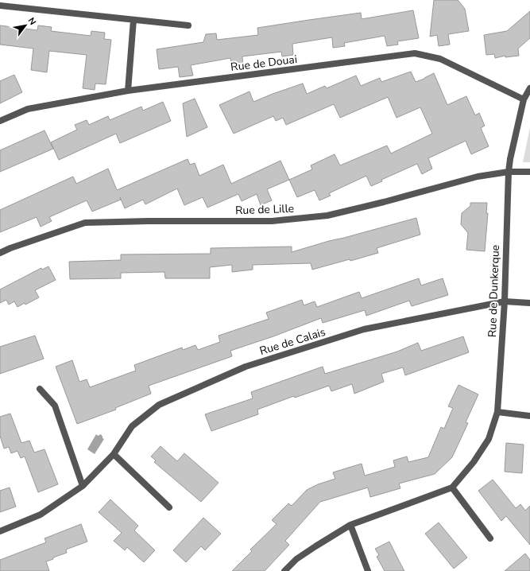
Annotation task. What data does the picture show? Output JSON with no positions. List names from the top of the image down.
{
  "streets": {
    "street": [
      "Rue de Douai",
      "Rue de Lille",
      "Rue de Dunkerque",
      "Rue de Calais"
    ]
  },
  "crossings": [
    ["Rue de Douai", "Rue de Dunkerque"],
    ["Rue de Lille", "Rue de Dunkerque"],
    ["Rue de Dunkerque", "Rue de Calais"]
  ],
  "north": "top right"
}
